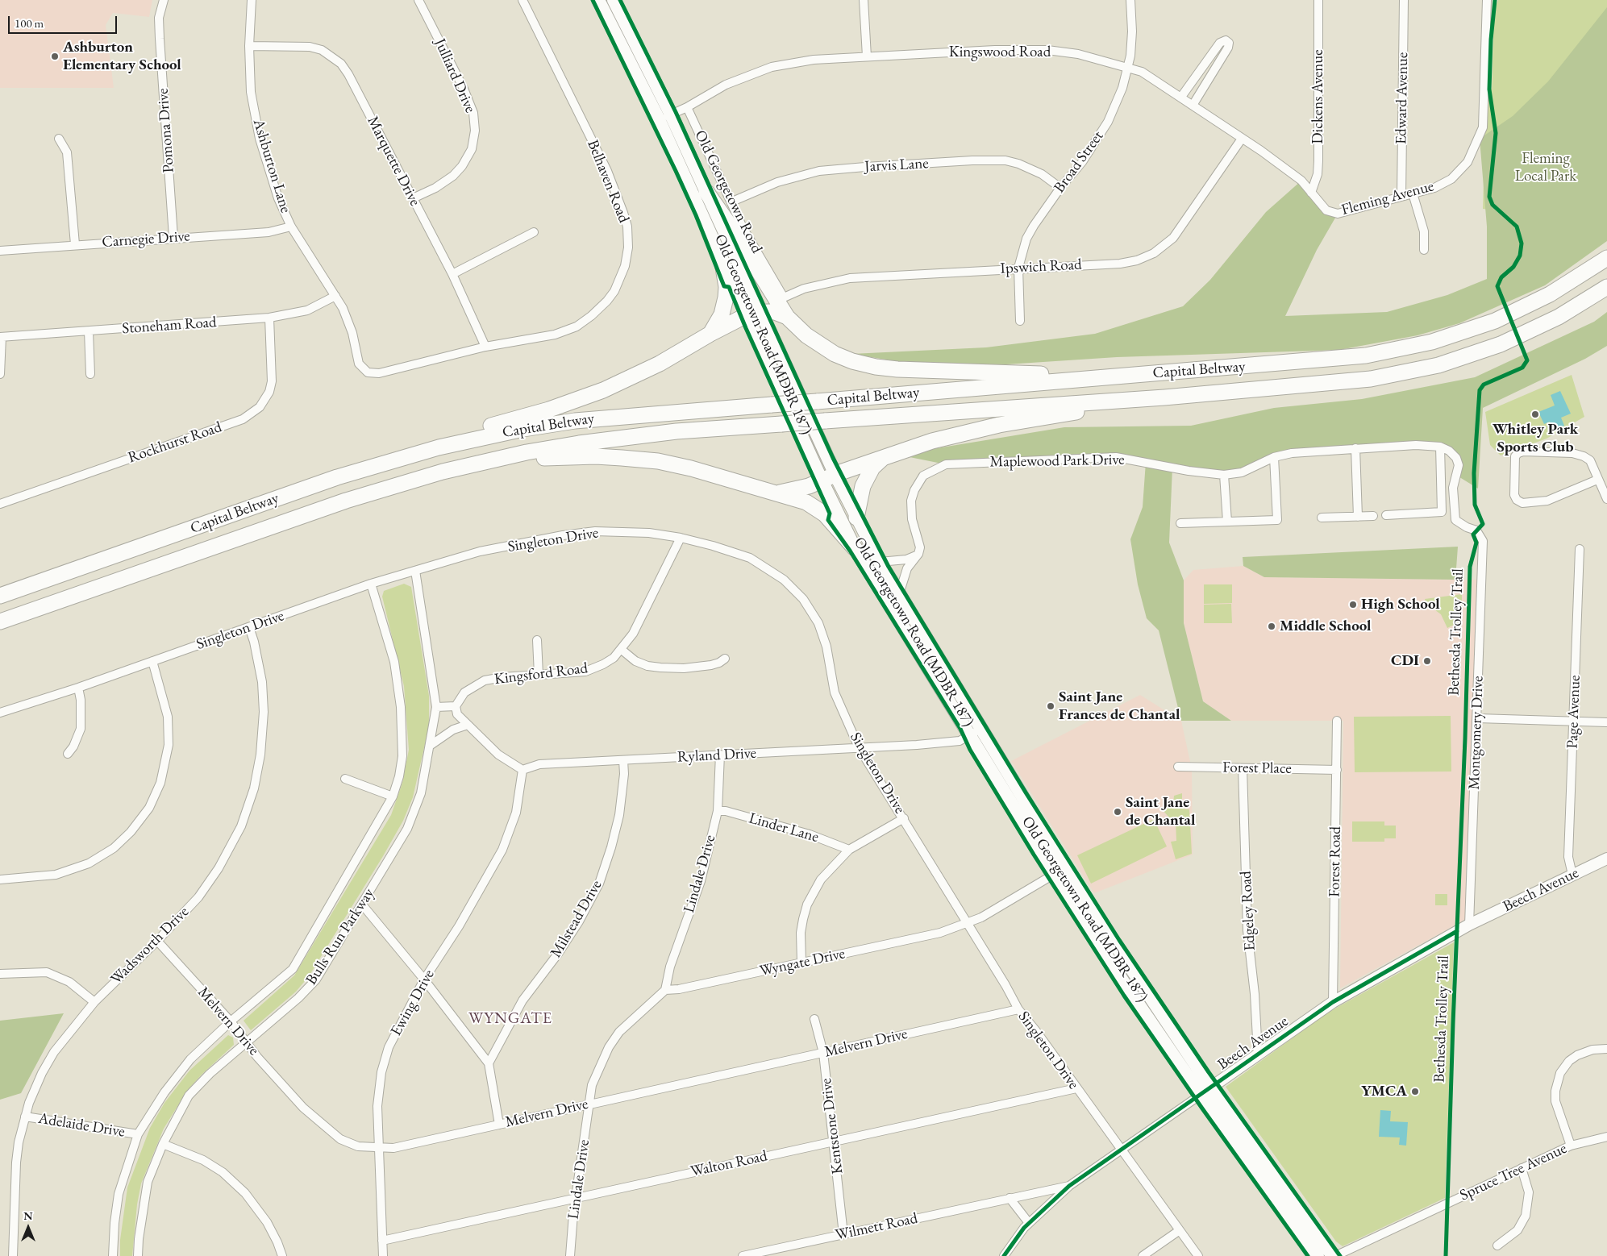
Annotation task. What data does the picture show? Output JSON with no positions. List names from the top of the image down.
{
  "streets": {
    "highway": ["Capital Beltway"],
    "main road": ["Old Georgetown Road"],
    "street": [
      "Kingswood Road",
      "Julliard Drive",
      "Dickens Avenue",
      "Edward Avenue",
      "Pomona Drive",
      "Marquette Drive",
      "Broad Street",
      "Jarvis Lane",
      "Ashburton Lane",
      "Belhaven Road",
      "Fleming Avenue",
      "Carnegie Drive",
      "Ipswich Road",
      "Stoneham Road",
      "Rockhurst Road",
      "Maplewood Park Drive",
      "Singleton Drive",
      "Kingsford Road",
      "Page Avenue",
      "Montgomery Drive",
      "Ryland Drive",
      "Forest Place",
      "Linder Lane",
      "Forest Road",
      "Lindale Drive",
      "Beech Avenue",
      "Edgeley Road",
      "Milstead Drive",
      "Bulls Run Parkway",
      "Wadsworth Drive",
      "Wyngate Drive",
      "Ewing Drive",
      "Melvern Drive",
      "Adelaide Drive",
      "Kentstone Drive",
      "Walton Road",
      "Spruce Tree Avenue",
      "Wilmett Road"
    ],
    "cycle path": ["Old Georgetown Road (MDBR 187)", "Bethesda Trolley Trail"]
  },
  "crossings": [
    ["Kingswood Road", "Dickens Avenue"],
    ["Kingswood Road", "Broad Street"],
    ["Kingswood Road", "Old Georgetown Road"],
    ["Kingswood Road", "Fleming Avenue"],
    ["Kingswood Road", "Ipswich Road"],
    ["Julliard Drive", "Marquette Drive"],
    ["Dickens Avenue", "Fleming Avenue"],
    ["Edward Avenue", "Fleming Avenue"],
    ["Pomona Drive", "Carnegie Drive"],
    ["Marquette Drive", "Ashburton Lane"],
    ["Marquette Drive", "Belhaven Road"],
    ["Broad Street", "Jarvis Lane"],
    ["Broad Street", "Ipswich Road"],
    ["Jarvis Lane", "Old Georgetown Road"],
    ["Ashburton Lane", "Belhaven Road"],
    ["Ashburton Lane", "Carnegie Drive"],
    ["Ashburton Lane", "Stoneham Road"],
    ["Old Georgetown Road", "Ipswich Road"],
    ["Old Georgetown Road", "Ryland Drive"],
    ["Old Georgetown Road", "Beech Avenue"],
    ["Old Georgetown Road", "Wyngate Drive"],
    ["Old Georgetown Road", "Spruce Tree Avenue"],
    ["Stoneham Road", "Rockhurst Road"],
    ["Maplewood Park Drive", "Montgomery Drive"],
    ["Singleton Drive", "Kingsford Road"],
    ["Singleton Drive", "Ryland Drive"],
    ["Singleton Drive", "Beech Avenue"],
    ["Singleton Drive", "Bulls Run Parkway"],
    ["Singleton Drive", "Wadsworth Drive"],
    ["Singleton Drive", "Wyngate Drive"],
    ["Singleton Drive", "Melvern Drive"],
    ["Singleton Drive", "Walton Road"],
    ["Page Avenue", "Beech Avenue"],
    ["Montgomery Drive", "Beech Avenue"],
    ["Ryland Drive", "Lindale Drive"],
    ["Ryland Drive", "Milstead Drive"],
    ["Ryland Drive", "Ewing Drive"],
    ["Forest Place", "Forest Road"],
    ["Forest Place", "Edgeley Road"],
    ["Linder Lane", "Lindale Drive"],
    ["Forest Road", "Beech Avenue"],
    ["Lindale Drive", "Wyngate Drive"],
    ["Lindale Drive", "Melvern Drive"],
    ["Lindale Drive", "Walton Road"],
    ["Beech Avenue", "Edgeley Road"],
    ["Beech Avenue", "Wilmett Road"],
    ["Bulls Run Parkway", "Melvern Drive"],
    ["Bulls Run Parkway", "Adelaide Drive"],
    ["Wadsworth Drive", "Melvern Drive"],
    ["Wadsworth Drive", "Adelaide Drive"],
    ["Ewing Drive", "Melvern Drive"],
    ["Ewing Drive", "Walton Road"],
    ["Melvern Drive", "Kentstone Drive"],
    ["Kentstone Drive", "Walton Road"],
    ["Kentstone Drive", "Wilmett Road"]
  ],
  "districts": ["WYNGATE"],
  "parks": ["Fleming Local Park"],
  "places": [
    "Ashburton Elementary School",
    "Whitley Park Sports Club",
    "High School",
    "Middle School",
    "CDI",
    "Saint Jane Frances de Chantal",
    "Saint Jane de Chantal",
    "YMCA"
  ],
  "scale_bar": "100 m",
  "north": "top"
}
